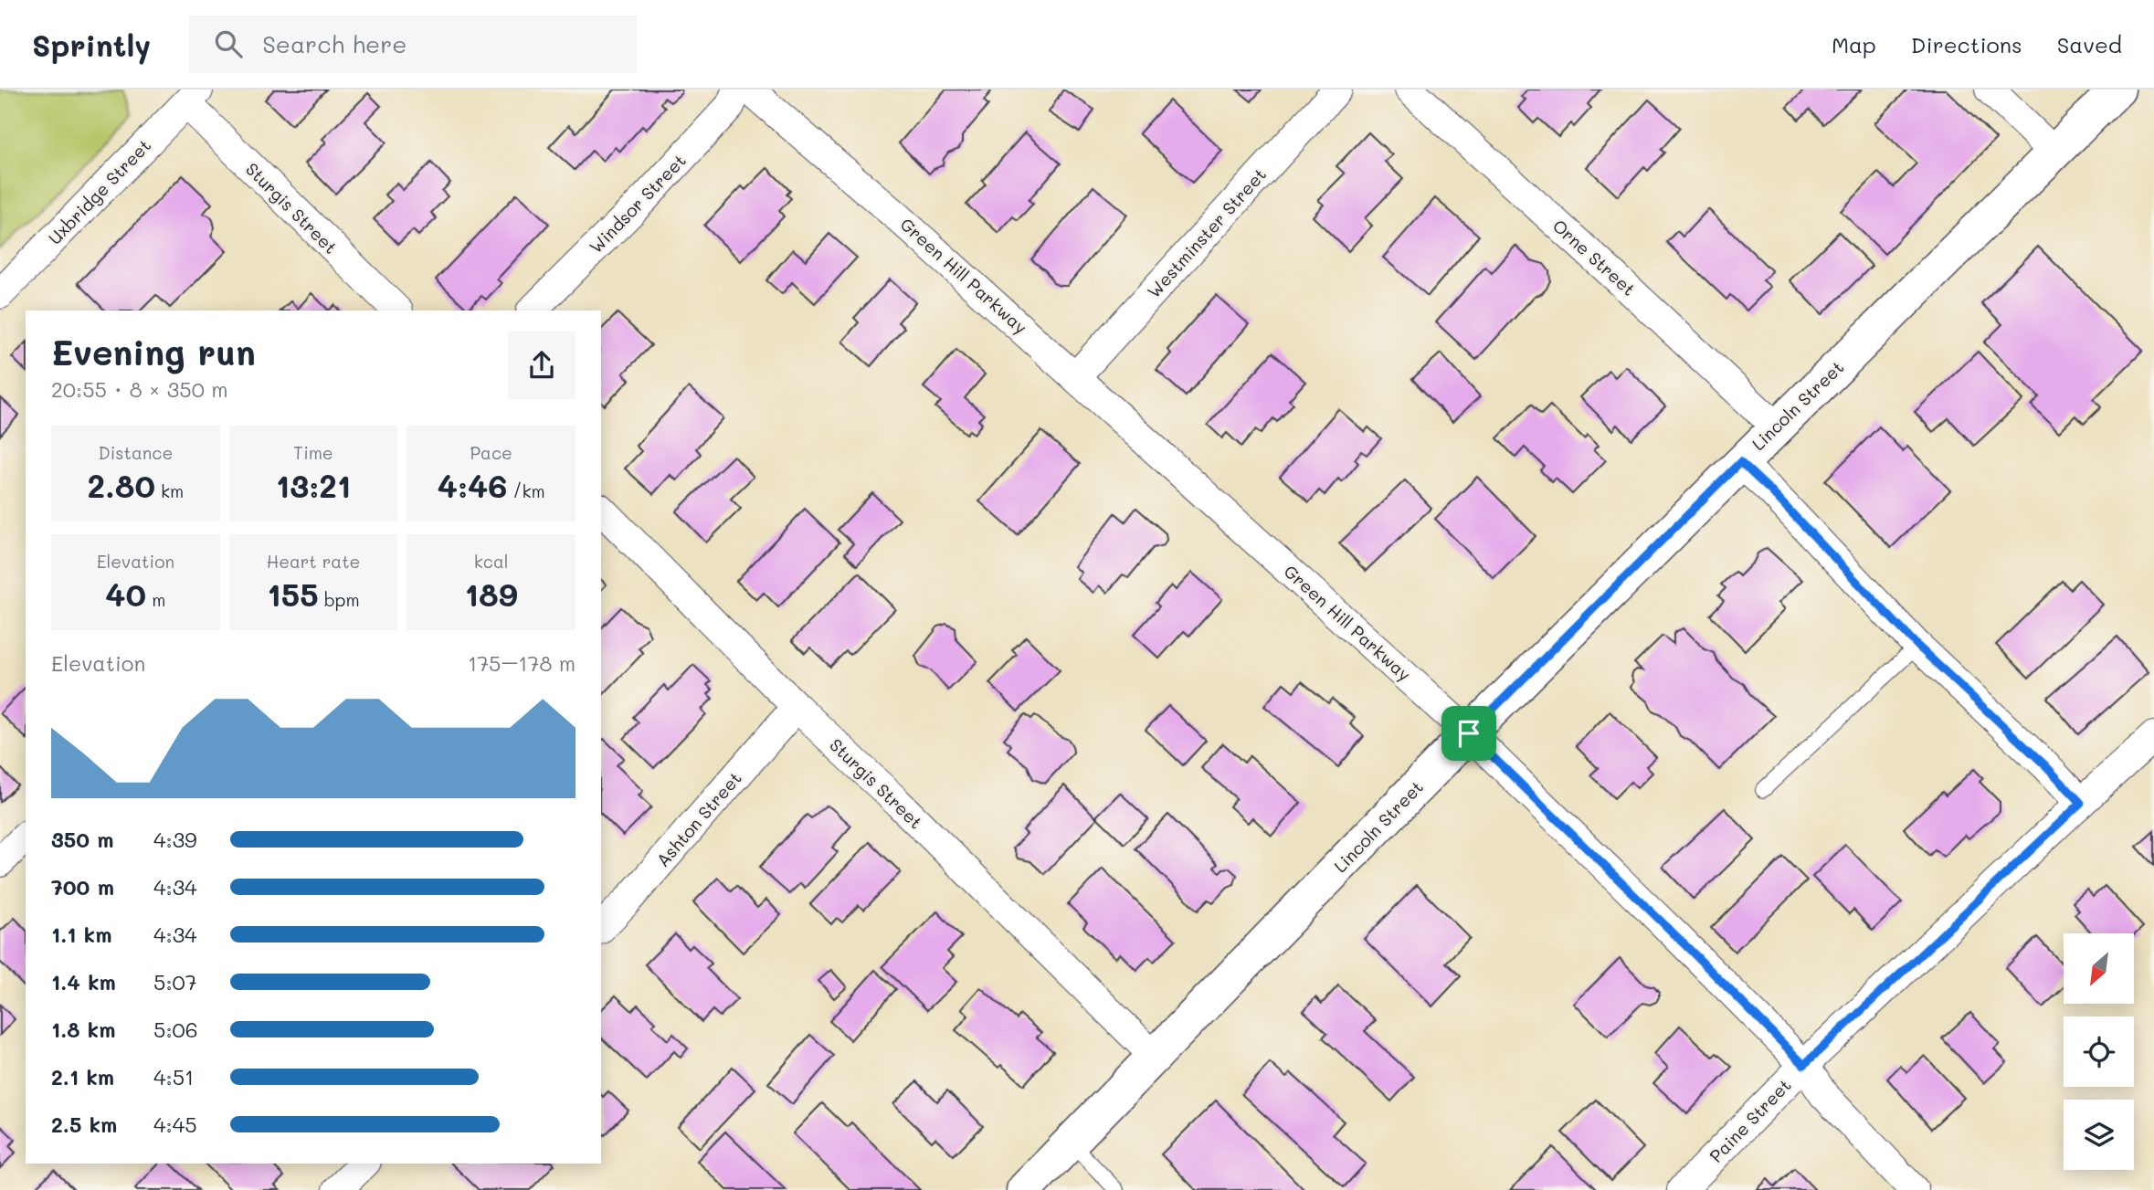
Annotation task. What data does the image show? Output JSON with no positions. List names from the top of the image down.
{
  "streets": {
    "main road": ["Lincoln Street"],
    "street": [
      "Uxbridge Street",
      "Windsor Street",
      "Sturgis Street",
      "Westminster Street",
      "Orne Street",
      "Green Hill Parkway",
      "Ashton Street",
      "Paine Street"
    ]
  },
  "crossings": [
    ["Uxbridge Street", "Sturgis Street"],
    ["Sturgis Street", "Lincoln Street"],
    ["Sturgis Street", "Ashton Street"],
    ["Westminster Street", "Green Hill Parkway"],
    ["Orne Street", "Lincoln Street"],
    ["Green Hill Parkway", "Lincoln Street"],
    ["Green Hill Parkway", "Paine Street"]
  ],
  "north": "bottom left",
  "page": {
    "header": "Sprintly",
    "search": "Search here",
    "nav": ["Map", "Directions", "Saved"],
    "heading": ["Evening run", "20:55 · 8 × 350 m"],
    "stats": [
      ["Distance", "2.80 km"],
      ["Time", "13:21"],
      ["Pace", "4:46 /km"],
      ["Elevation", "40 m"],
      ["Heart rate", "155 bpm"],
      ["kcal", "189"]
    ],
    "chart": ["Elevation", "175–178 m"],
    "list": [
      {
        "name": "350 m",
        "note": "4:39"
      },
      {
        "name": "700 m",
        "note": "4:34"
      },
      {
        "name": "1.1 km",
        "note": "4:34"
      },
      {
        "name": "1.4 km",
        "note": "5:07"
      },
      {
        "name": "1.8 km",
        "note": "5:06"
      },
      {
        "name": "2.1 km",
        "note": "4:51"
      },
      {
        "name": "2.5 km",
        "note": "4:45"
      }
    ]
  }
}
